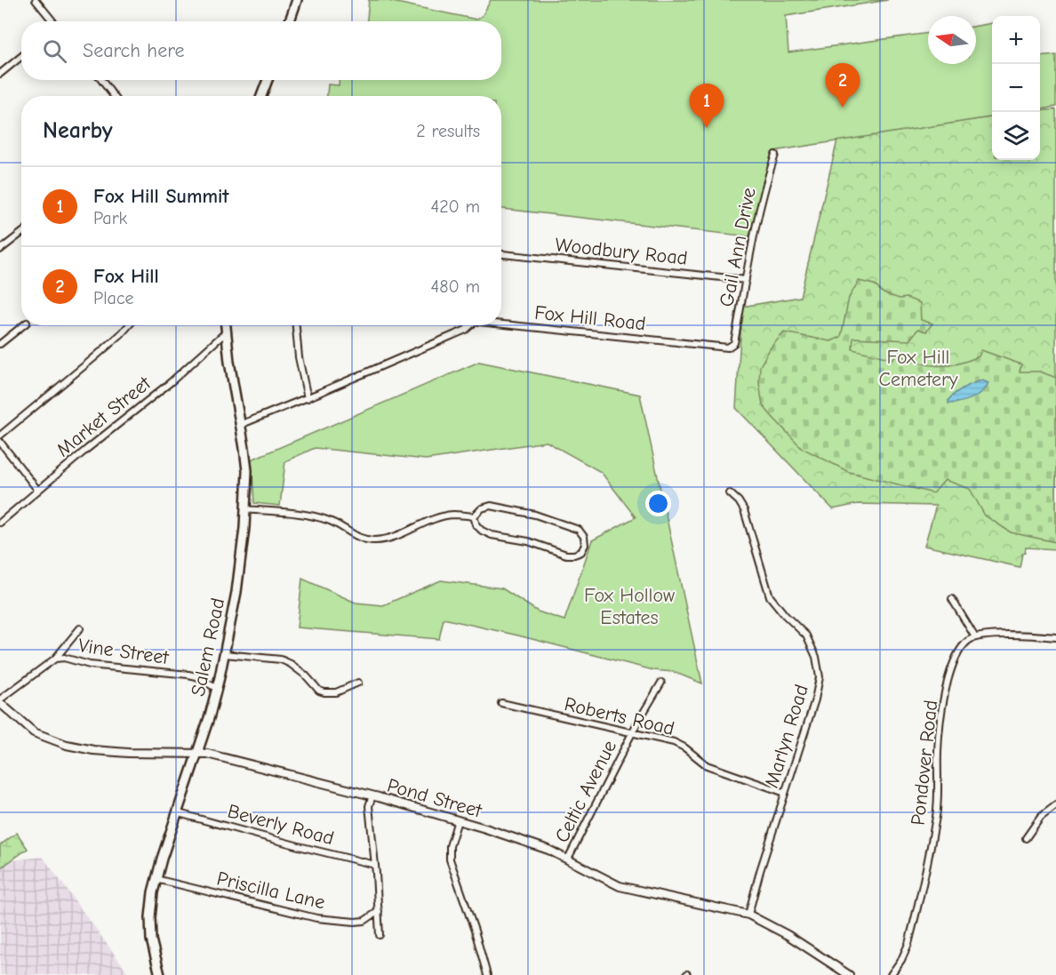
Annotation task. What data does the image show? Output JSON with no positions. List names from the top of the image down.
{
  "streets": {
    "main road": ["Salem Road"],
    "street": [
      "Gail Ann Drive",
      "Woodbury Road",
      "Fox Hill Road",
      "Market Street",
      "Vine Street",
      "Roberts Road",
      "Marlyn Road",
      "Pondover Road",
      "Celtic Avenue",
      "Pond Street",
      "Beverly Road",
      "Priscilla Lane"
    ]
  },
  "crossings": [
    ["Gail Ann Drive", "Woodbury Road"],
    ["Gail Ann Drive", "Fox Hill Road"],
    ["Market Street", "Salem Road"],
    ["Salem Road", "Vine Street"],
    ["Salem Road", "Pond Street"],
    ["Salem Road", "Beverly Road"],
    ["Salem Road", "Priscilla Lane"],
    ["Roberts Road", "Marlyn Road"],
    ["Roberts Road", "Celtic Avenue"],
    ["Marlyn Road", "Pond Street"],
    ["Celtic Avenue", "Pond Street"]
  ],
  "parks": ["Fox Hill Cemetery", "Fox Hollow Estates"],
  "north": "left",
  "page": {
    "map_buttons": ["+", "−"],
    "search": "Search here",
    "pins": ["2", "1"],
    "heading": ["Nearby", "2 results"],
    "list": [
      {
        "mark": "1",
        "name": "Fox Hill Summit",
        "note": "Park",
        "value": "420 m"
      },
      {
        "mark": "2",
        "name": "Fox Hill",
        "note": "Place",
        "value": "480 m"
      }
    ]
  }
}
